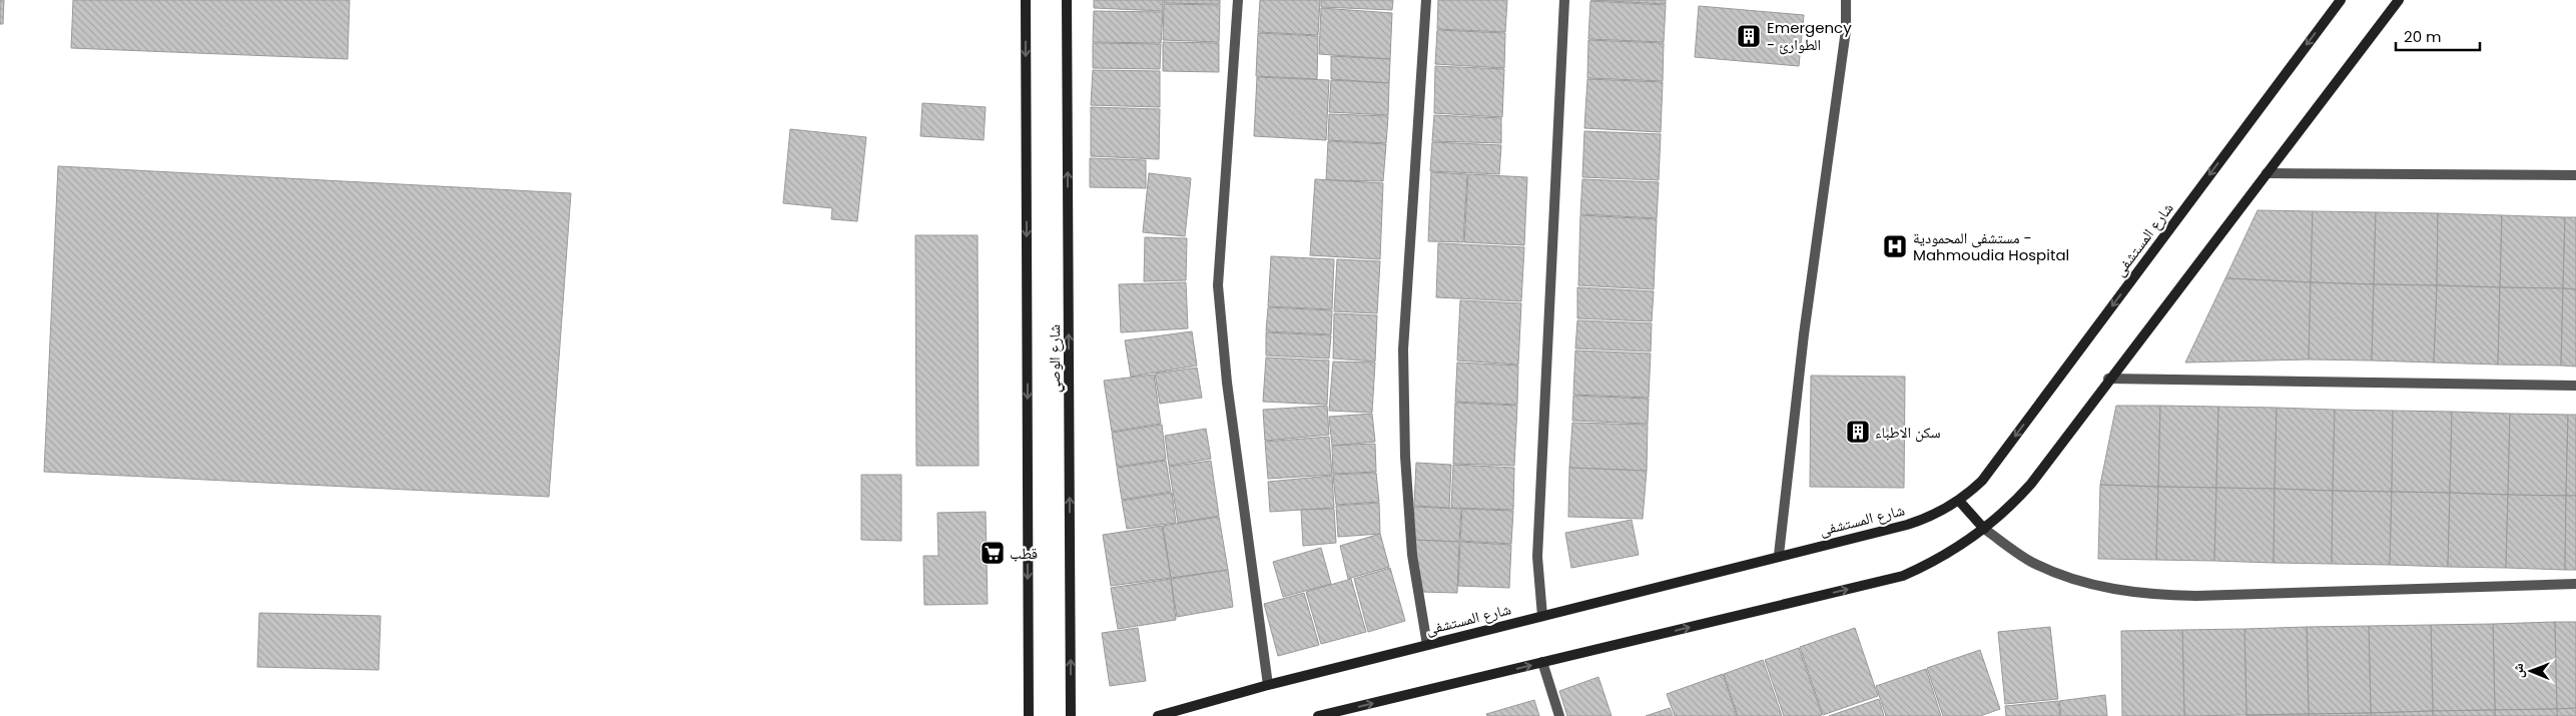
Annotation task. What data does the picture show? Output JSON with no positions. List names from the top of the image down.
{
  "streets": {
    "street": ["شارع المستشفى", "شارع الوصي"]
  },
  "places": {
    "building": ["Emergency - الطوارئ", "سكن الاطباء"],
    "hospital": ["مستشفى المحمودية - Mahmoudia Hospital"],
    "supermarket": ["قطب"]
  },
  "scale_bar": "20 m",
  "north": "left"
}
